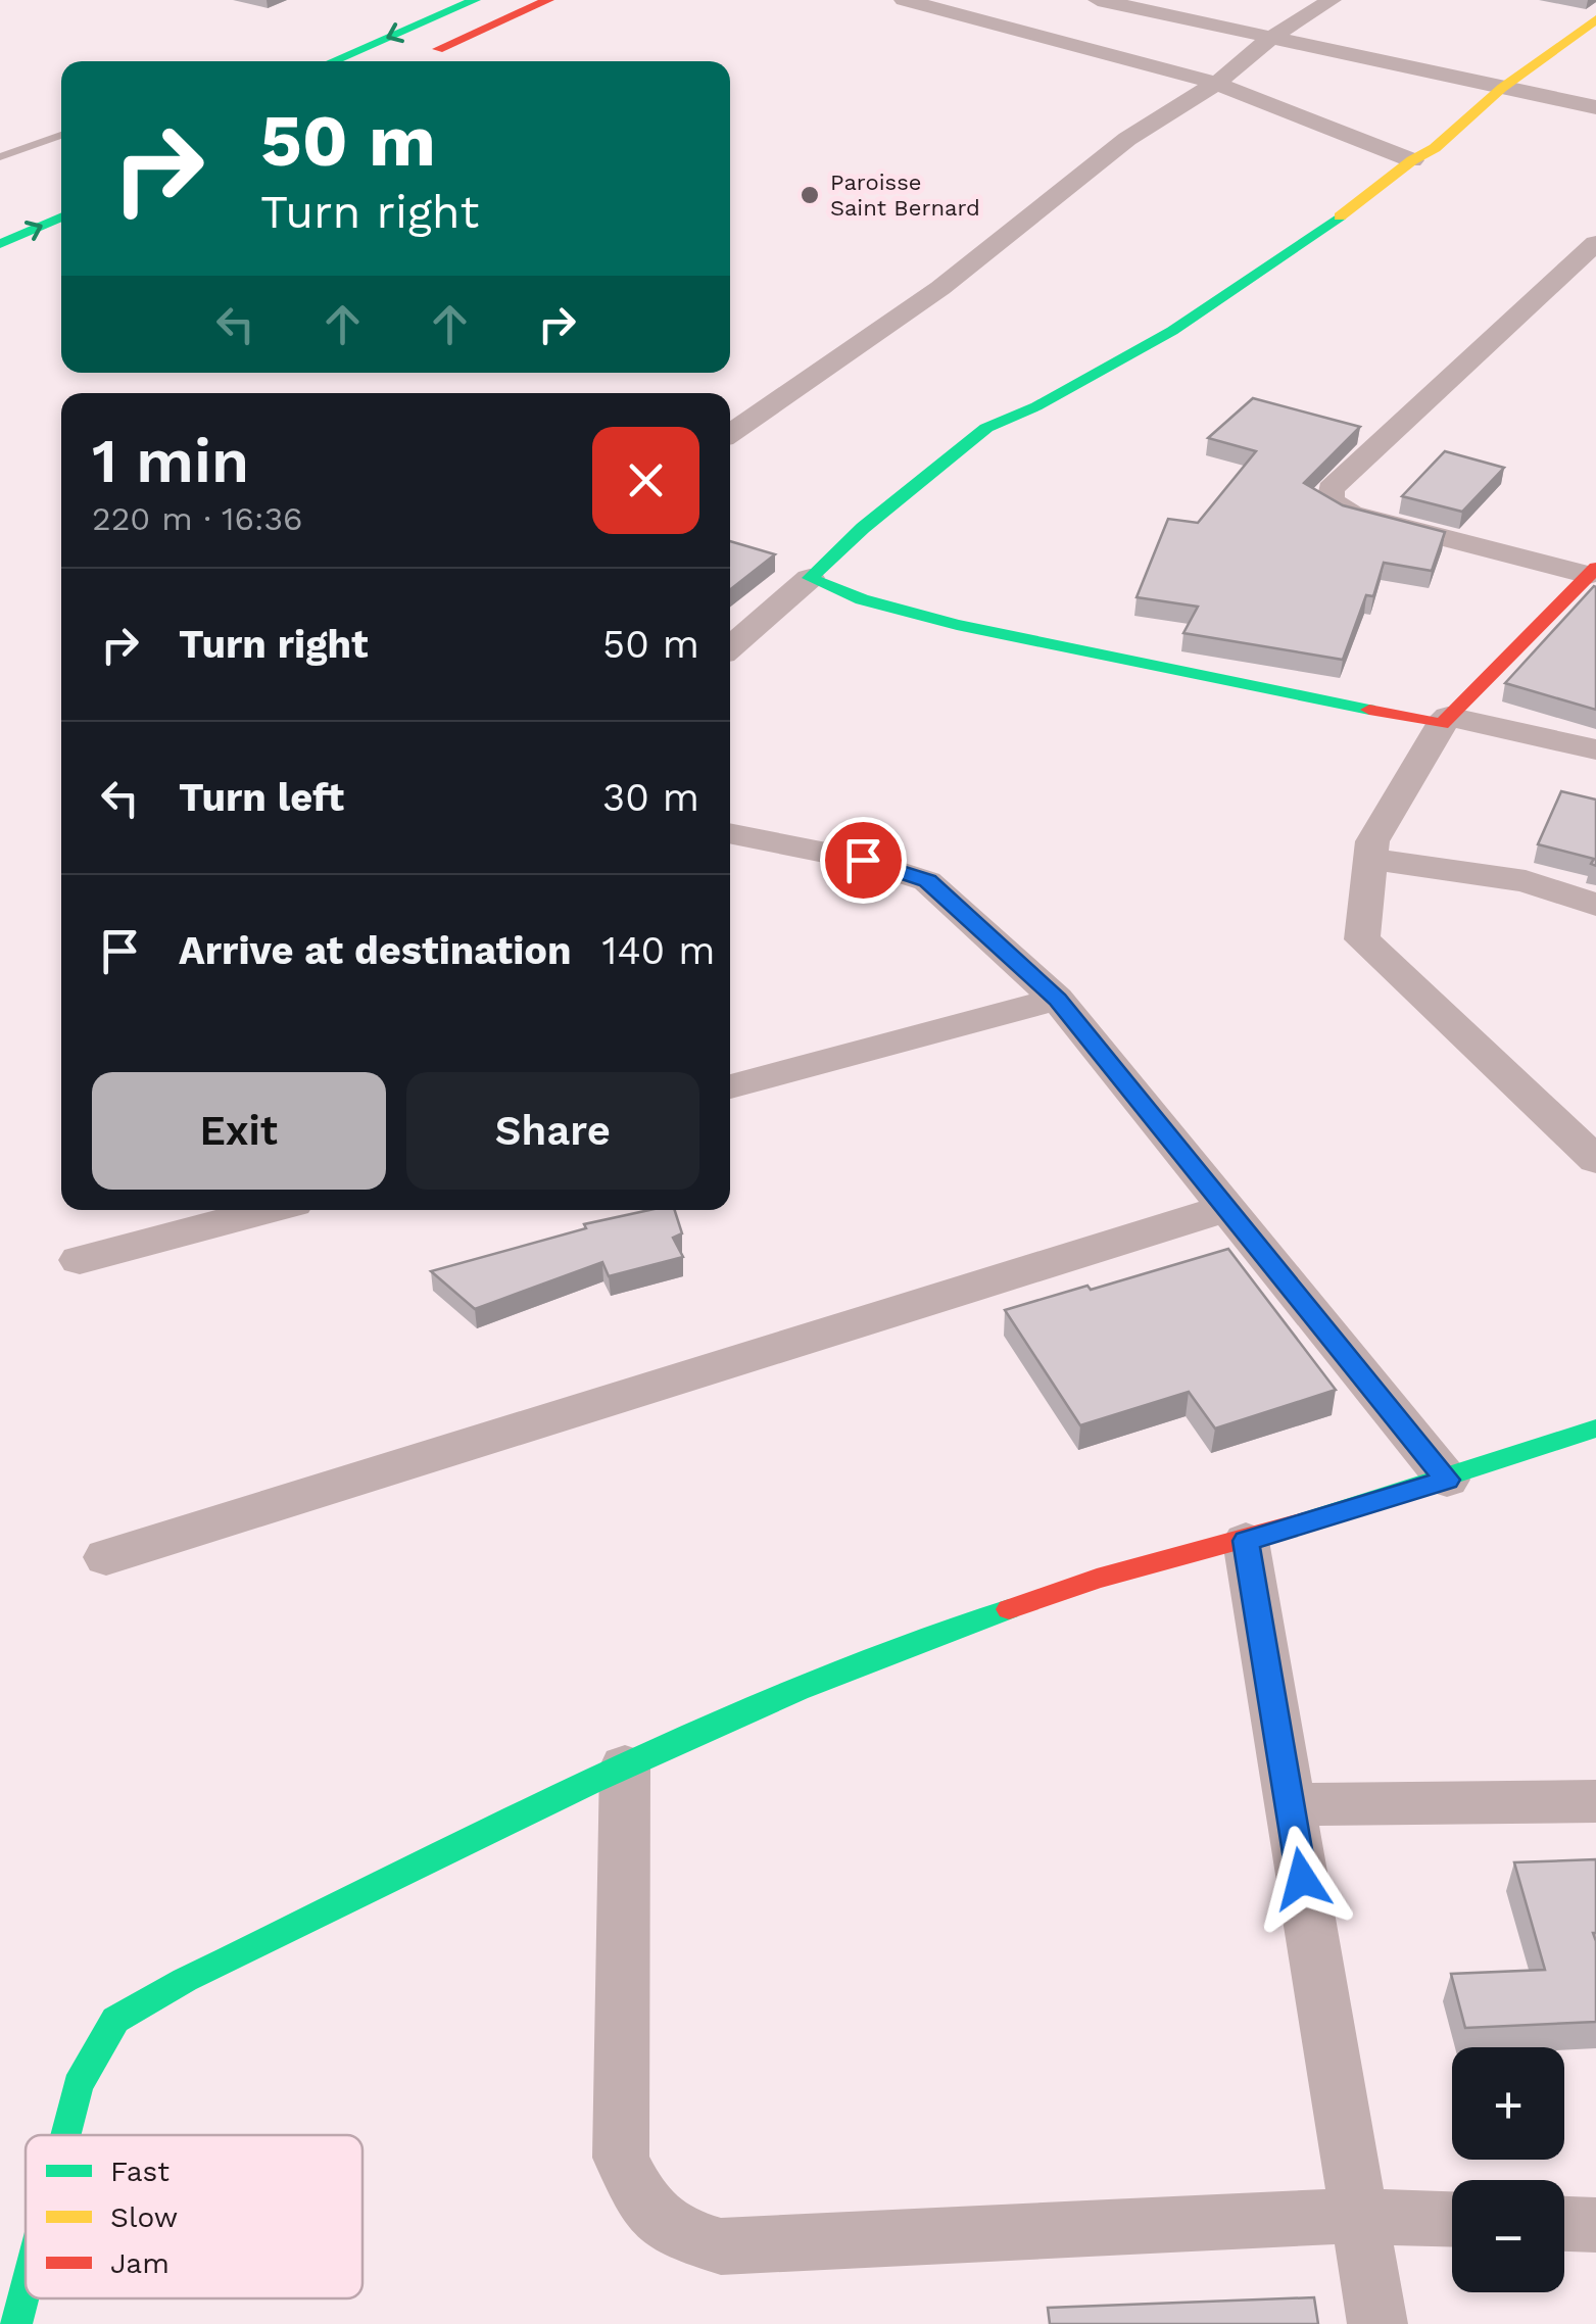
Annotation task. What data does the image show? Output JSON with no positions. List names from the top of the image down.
{
  "places": ["Paroisse Saint Bernard"],
  "legend": ["Fast", "Slow", "Jam"],
  "page": {
    "turn": ["50 m", "Turn right"],
    "heading": ["1 min", "220 m · 16:36"],
    "list": [
      {
        "name": "Turn right",
        "value": "50 m"
      },
      {
        "name": "Turn left",
        "value": "30 m"
      },
      {
        "name": "Arrive at destination",
        "value": "140 m"
      }
    ],
    "buttons": ["Exit", "Share"],
    "map_buttons": ["+", "−"]
  }
}
